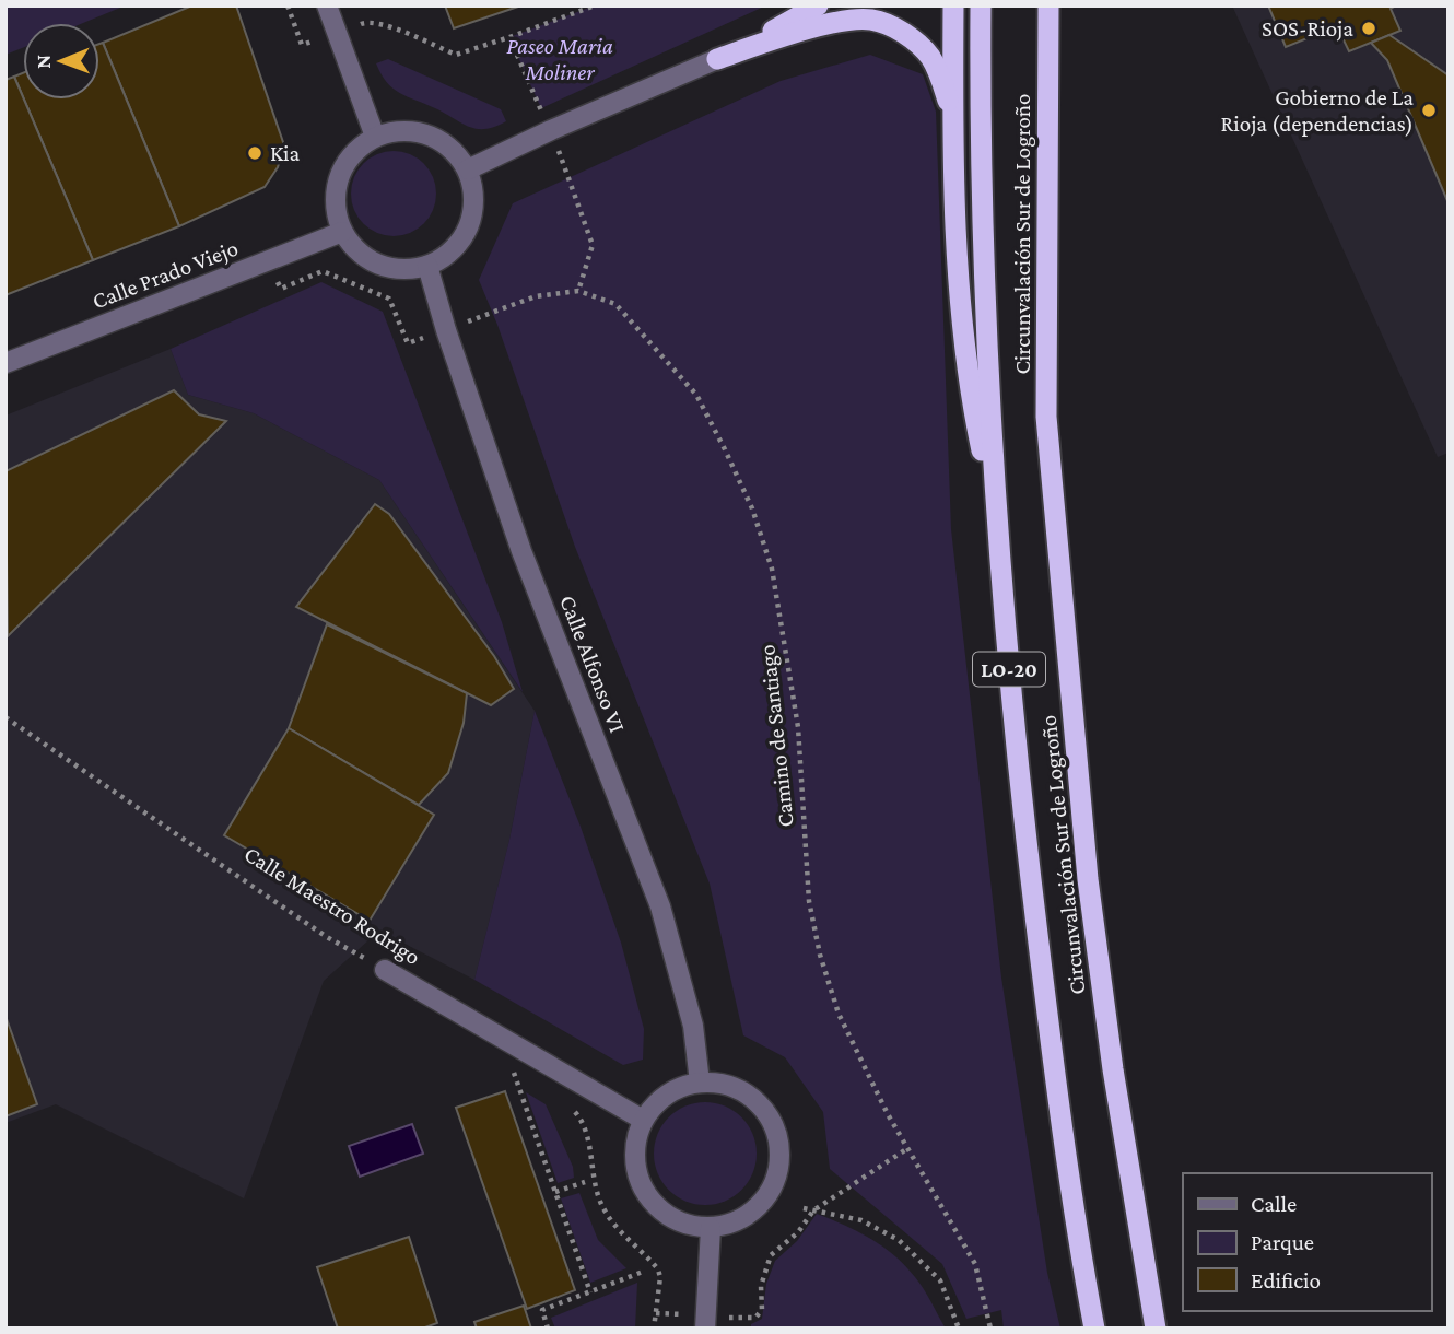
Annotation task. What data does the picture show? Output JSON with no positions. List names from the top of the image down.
{
  "streets": {
    "highway": ["Circunvalación Sur de Logroño", "LO-20"],
    "street": ["Calle Prado Viejo", "Calle Alfonso VI", "Calle Maestro Rodrigo"],
    "path": ["Camino de Santiago"]
  },
  "crossings": [
    ["Calle Prado Viejo", "Calle Alfonso VI"],
    ["Calle Alfonso VI", "Calle Maestro Rodrigo"]
  ],
  "parks": ["Paseo Maria Moliner"],
  "places": ["SOS-Rioja", "Gobierno de La Rioja (dependencias)", "Kia"],
  "legend": ["Calle", "Parque", "Edificio"],
  "north": "left"
}
